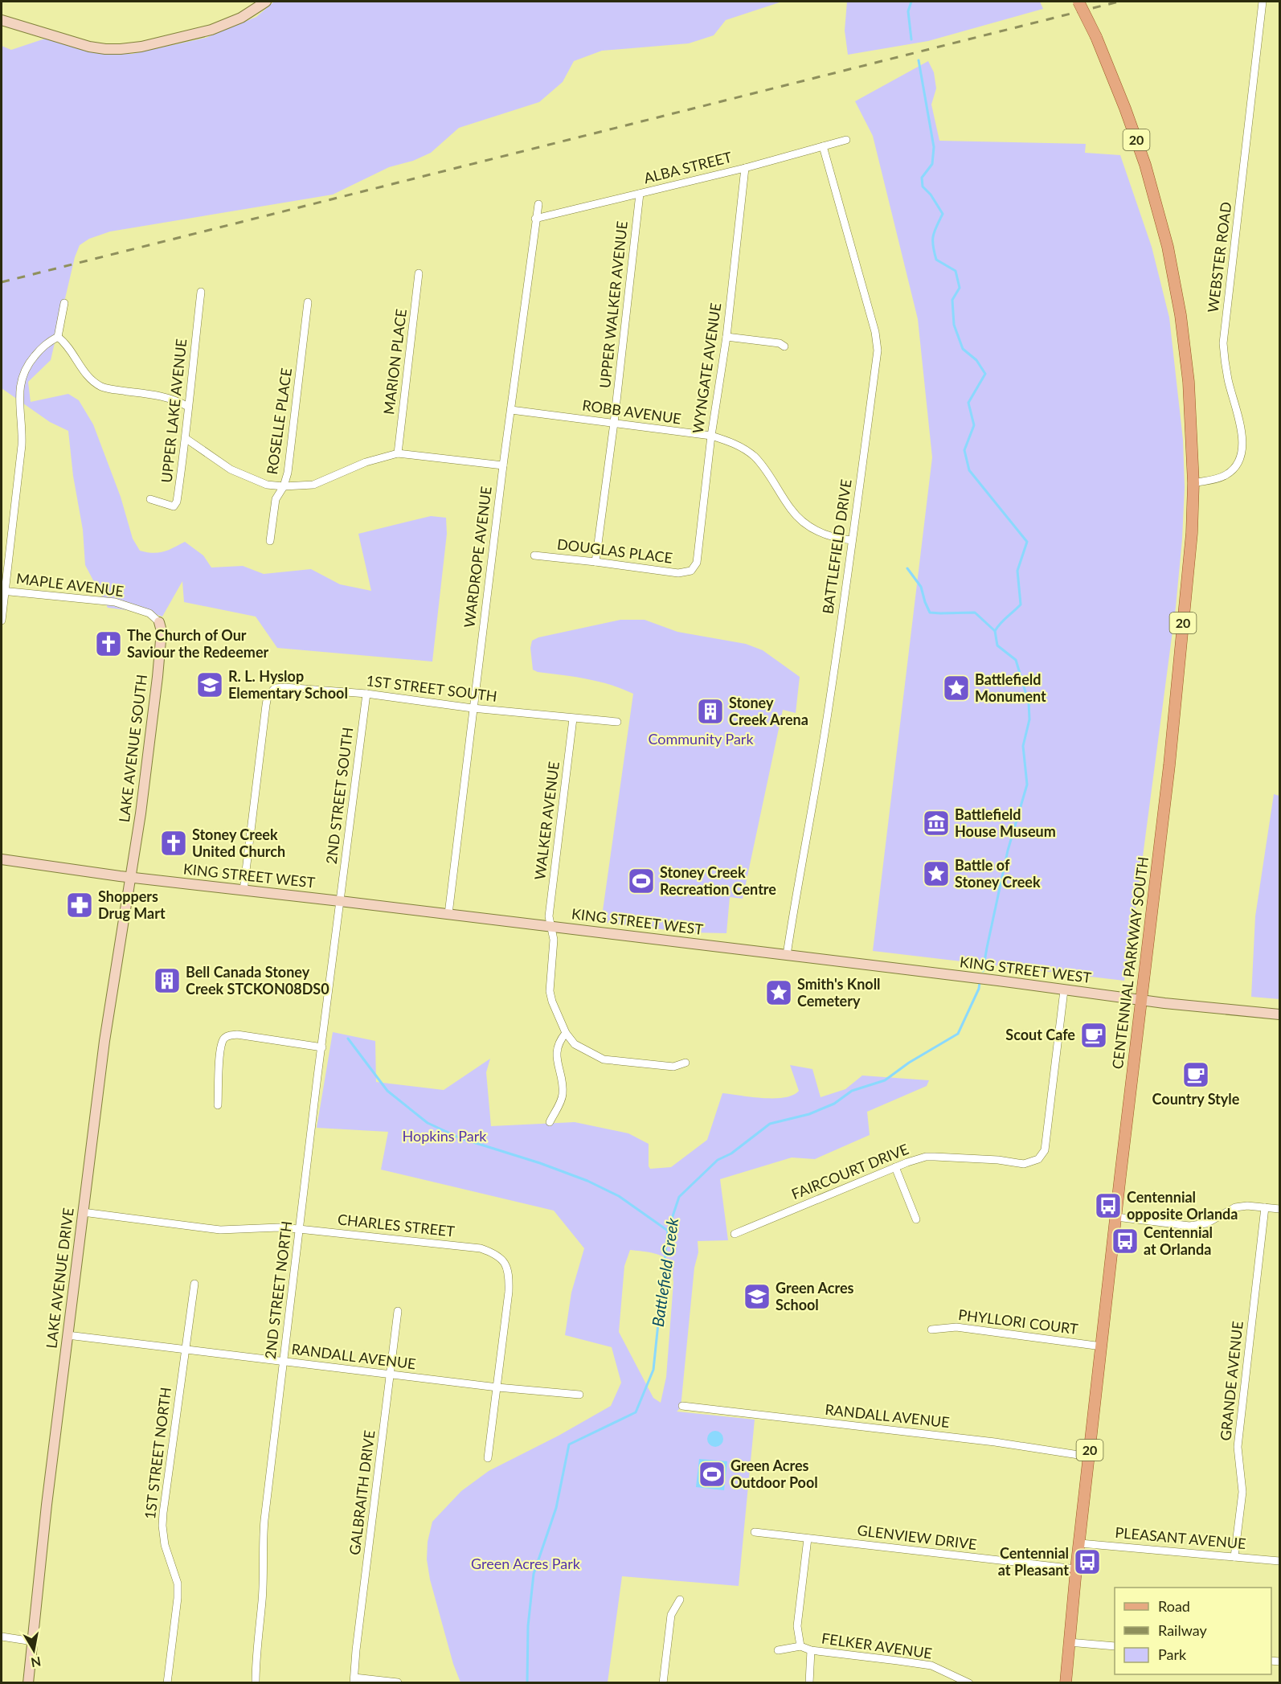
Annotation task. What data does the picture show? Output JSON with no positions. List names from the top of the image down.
{
  "streets": {
    "main road": [
      "20",
      "LAKE AVENUE SOUTH",
      "KING STREET WEST",
      "CENTENNIAL PARKWAY SOUTH",
      "LAKE AVENUE DRIVE"
    ],
    "street": [
      "ALBA STREET",
      "WEBSTER ROAD",
      "UPPER WALKER AVENUE",
      "MARION PLACE",
      "WYNGATE AVENUE",
      "UPPER LAKE AVENUE",
      "ROBB AVENUE",
      "ROSELLE PLACE",
      "BATTLEFIELD DRIVE",
      "DOUGLAS PLACE",
      "WARDROPE AVENUE",
      "MAPLE AVENUE",
      "1ST STREET SOUTH",
      "2ND STREET SOUTH",
      "WALKER AVENUE",
      "FAIRCOURT DRIVE",
      "CHARLES STREET",
      "2ND STREET NORTH",
      "PHYLLORI COURT",
      "RANDALL AVENUE",
      "GRANDE AVENUE",
      "1ST STREET NORTH",
      "GALBRAITH DRIVE",
      "GLENVIEW DRIVE",
      "PLEASANT AVENUE",
      "FELKER AVENUE"
    ]
  },
  "crossings": [
    ["ALBA STREET", "UPPER WALKER AVENUE"],
    ["ALBA STREET", "WYNGATE AVENUE"],
    ["ALBA STREET", "BATTLEFIELD DRIVE"],
    ["ALBA STREET", "WARDROPE AVENUE"],
    ["WEBSTER ROAD", "CENTENNIAL PARKWAY SOUTH"],
    ["UPPER WALKER AVENUE", "ROBB AVENUE"],
    ["UPPER WALKER AVENUE", "DOUGLAS PLACE"],
    ["WYNGATE AVENUE", "ROBB AVENUE"],
    ["WYNGATE AVENUE", "DOUGLAS PLACE"],
    ["ROBB AVENUE", "BATTLEFIELD DRIVE"],
    ["ROBB AVENUE", "WARDROPE AVENUE"],
    ["BATTLEFIELD DRIVE", "KING STREET WEST"],
    ["WARDROPE AVENUE", "1ST STREET SOUTH"],
    ["WARDROPE AVENUE", "KING STREET WEST"],
    ["MAPLE AVENUE", "LAKE AVENUE SOUTH"],
    ["1ST STREET SOUTH", "2ND STREET SOUTH"],
    ["1ST STREET SOUTH", "WALKER AVENUE"],
    ["1ST STREET SOUTH", "KING STREET WEST"],
    ["LAKE AVENUE SOUTH", "KING STREET WEST"],
    ["LAKE AVENUE SOUTH", "LAKE AVENUE DRIVE"],
    ["2ND STREET SOUTH", "KING STREET WEST"],
    ["2ND STREET SOUTH", "2ND STREET NORTH"],
    ["WALKER AVENUE", "KING STREET WEST"],
    ["KING STREET WEST", "CENTENNIAL PARKWAY SOUTH"],
    ["KING STREET WEST", "FAIRCOURT DRIVE"],
    ["KING STREET WEST", "LAKE AVENUE DRIVE"],
    ["KING STREET WEST", "2ND STREET NORTH"],
    ["CENTENNIAL PARKWAY SOUTH", "PHYLLORI COURT"],
    ["CENTENNIAL PARKWAY SOUTH", "RANDALL AVENUE"],
    ["CENTENNIAL PARKWAY SOUTH", "GLENVIEW DRIVE"],
    ["CENTENNIAL PARKWAY SOUTH", "PLEASANT AVENUE"],
    ["CHARLES STREET", "LAKE AVENUE DRIVE"],
    ["CHARLES STREET", "2ND STREET NORTH"],
    ["CHARLES STREET", "RANDALL AVENUE"],
    ["LAKE AVENUE DRIVE", "RANDALL AVENUE"],
    ["2ND STREET NORTH", "RANDALL AVENUE"],
    ["RANDALL AVENUE", "1ST STREET NORTH"],
    ["RANDALL AVENUE", "GALBRAITH DRIVE"],
    ["GRANDE AVENUE", "PLEASANT AVENUE"]
  ],
  "water": ["Battlefield Creek"],
  "parks": ["Community Park", "Hopkins Park", "Green Acres Park"],
  "places": {
    "church": ["The Church of Our Saviour the Redeemer", "Stoney Creek United Church"],
    "school or university": ["R. L. Hyslop Elementary School", "Green Acres School"],
    "place": ["Battlefield Monument", "Battle of Stoney Creek", "Smith's Knoll Cemetery"],
    "building": ["Stoney Creek Arena", "Bell Canada Stoney Creek STCKON08DS0"],
    "museum": ["Battlefield House Museum"],
    "sports": ["Stoney Creek Recreation Centre", "Green Acres Outdoor Pool"],
    "pharmacy": ["Shoppers Drug Mart"],
    "cafe": ["Scout Cafe", "Country Style"],
    "bus stop": ["Centennial opposite Orlanda", "Centennial at Orlanda", "Centennial at Pleasant"]
  },
  "legend": ["Road", "Railway", "Park"],
  "north": "bottom"
}
